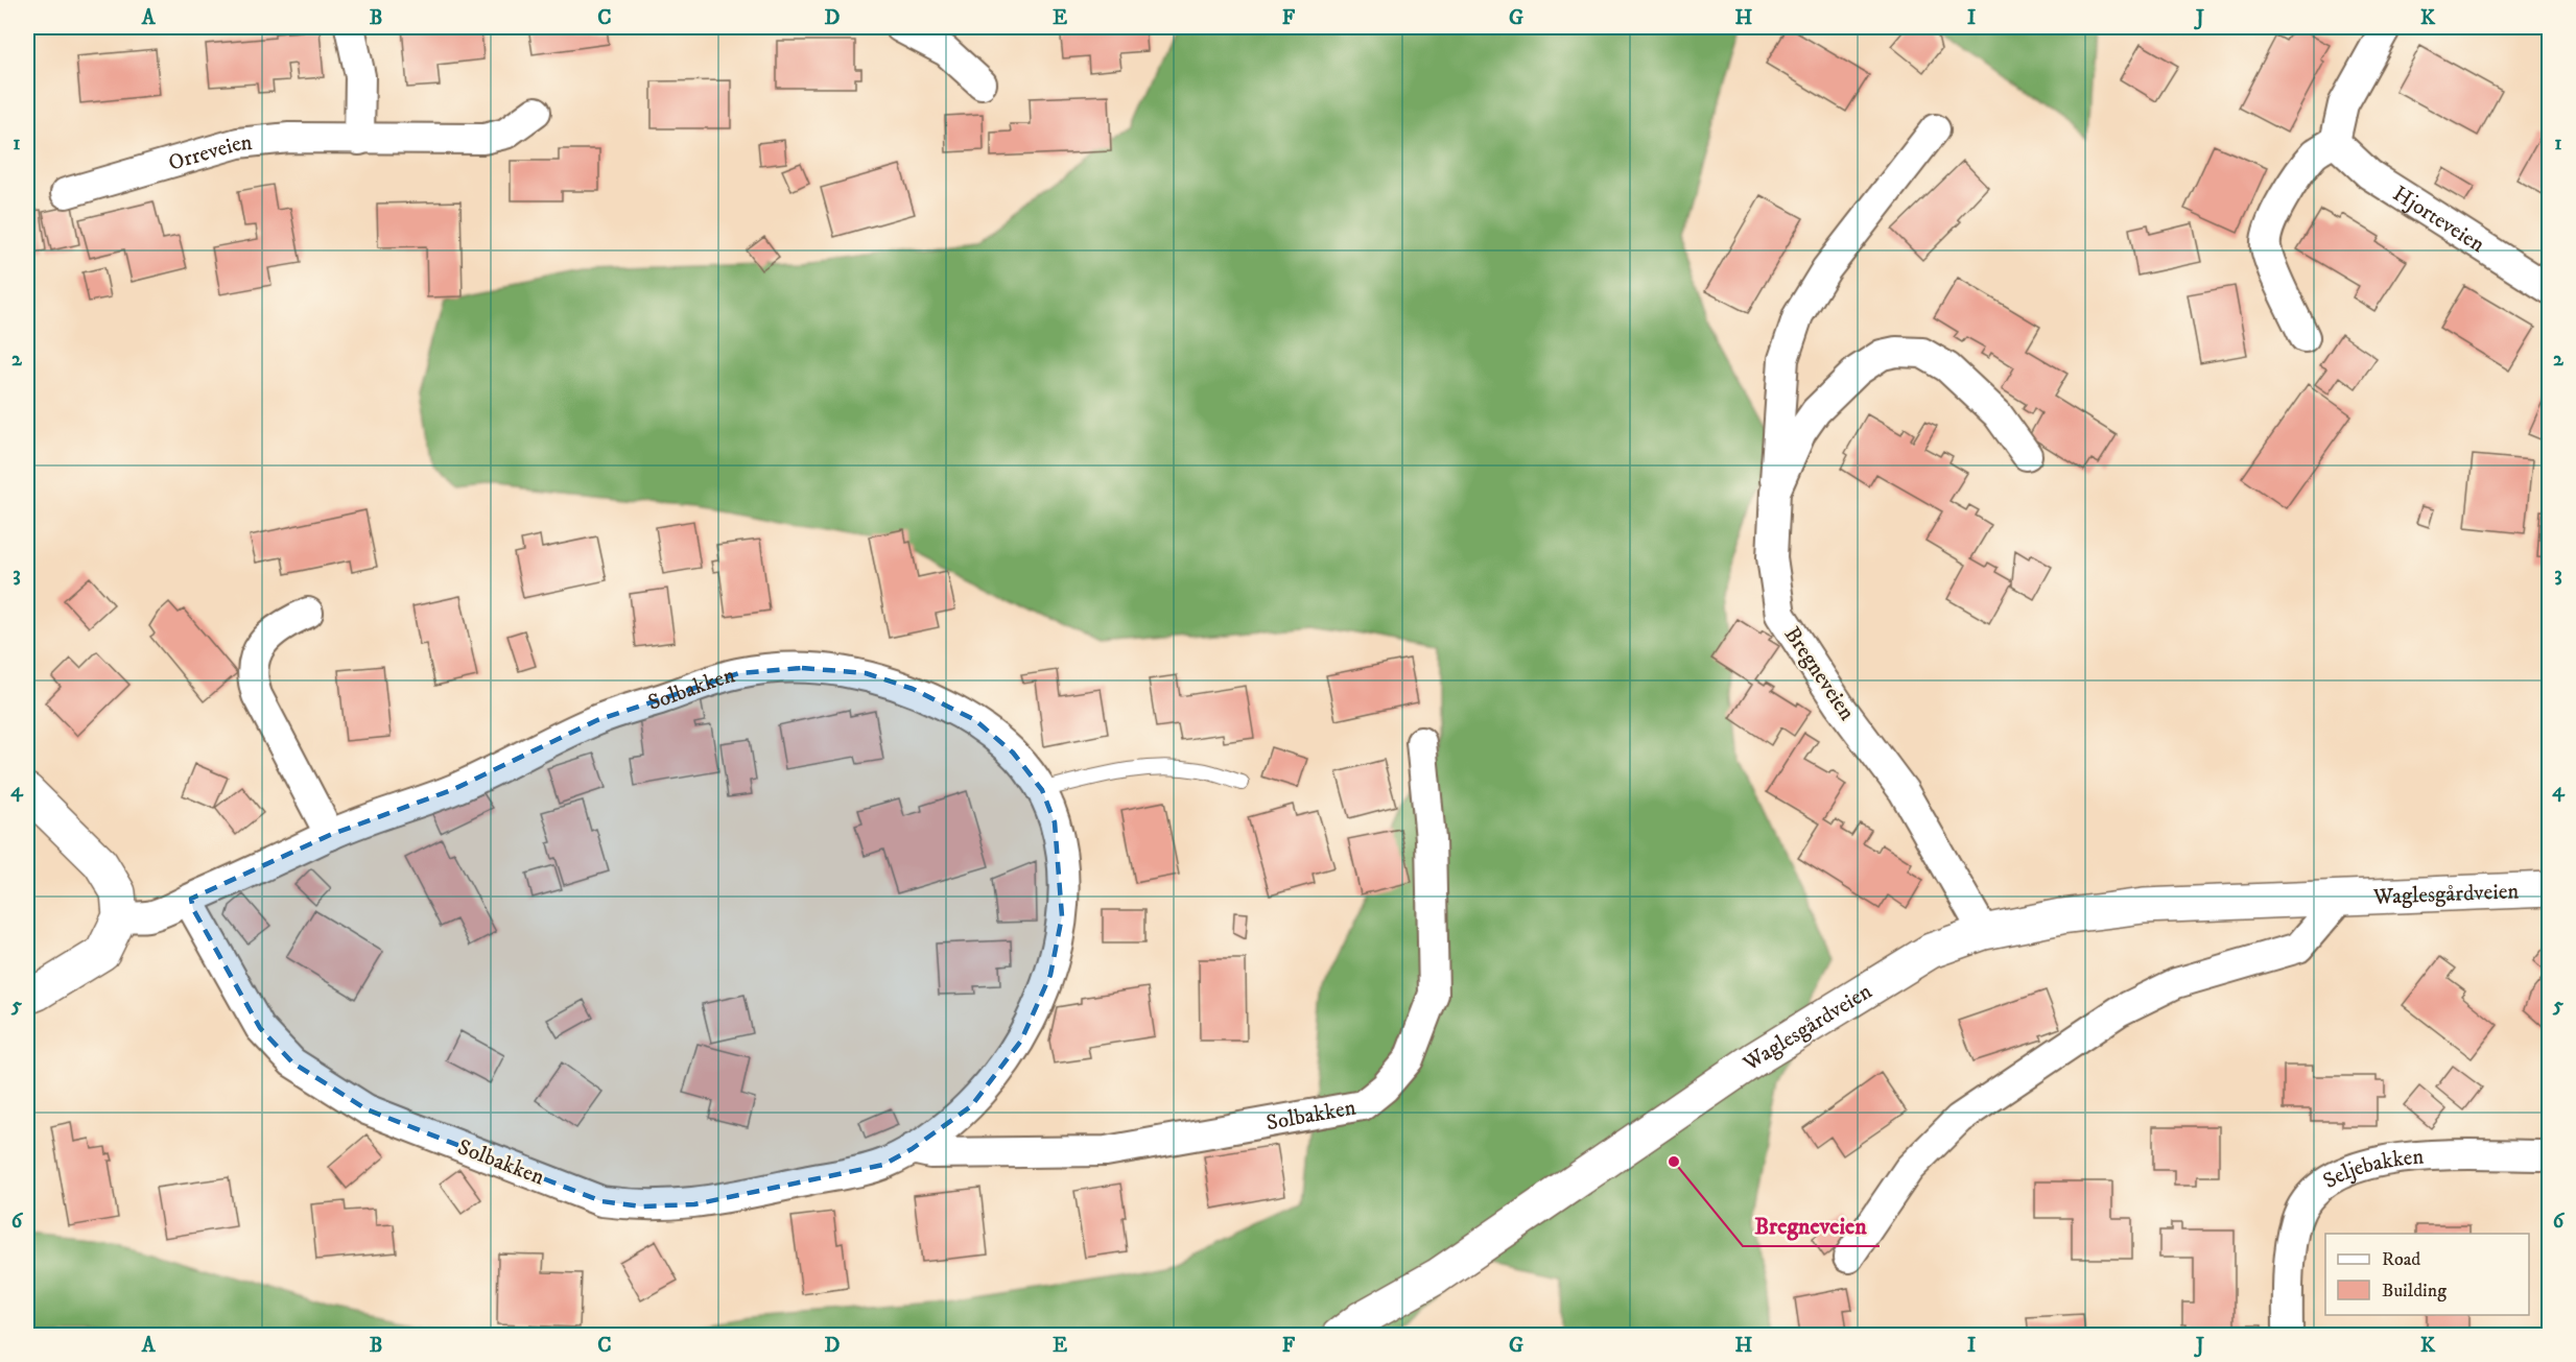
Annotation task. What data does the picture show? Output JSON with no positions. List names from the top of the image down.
{
  "streets": {
    "main road": ["Waglesgårdveien"],
    "street": [
      "Orreveien",
      "Hjorteveien",
      "Bregneveien",
      "Solbakken",
      "Seljebakken"
    ]
  },
  "crossings": [
    ["Bregneveien", "Waglesgårdveien"]
  ],
  "places": ["Bregneveien"],
  "legend": ["Road", "Building"],
  "grid": {
    "columns": [
      "A",
      "B",
      "C",
      "D",
      "E",
      "F",
      "G",
      "H",
      "I",
      "J",
      "K"
    ],
    "rows": [
      "1",
      "2",
      "3",
      "4",
      "5",
      "6"
    ]
  }
}
